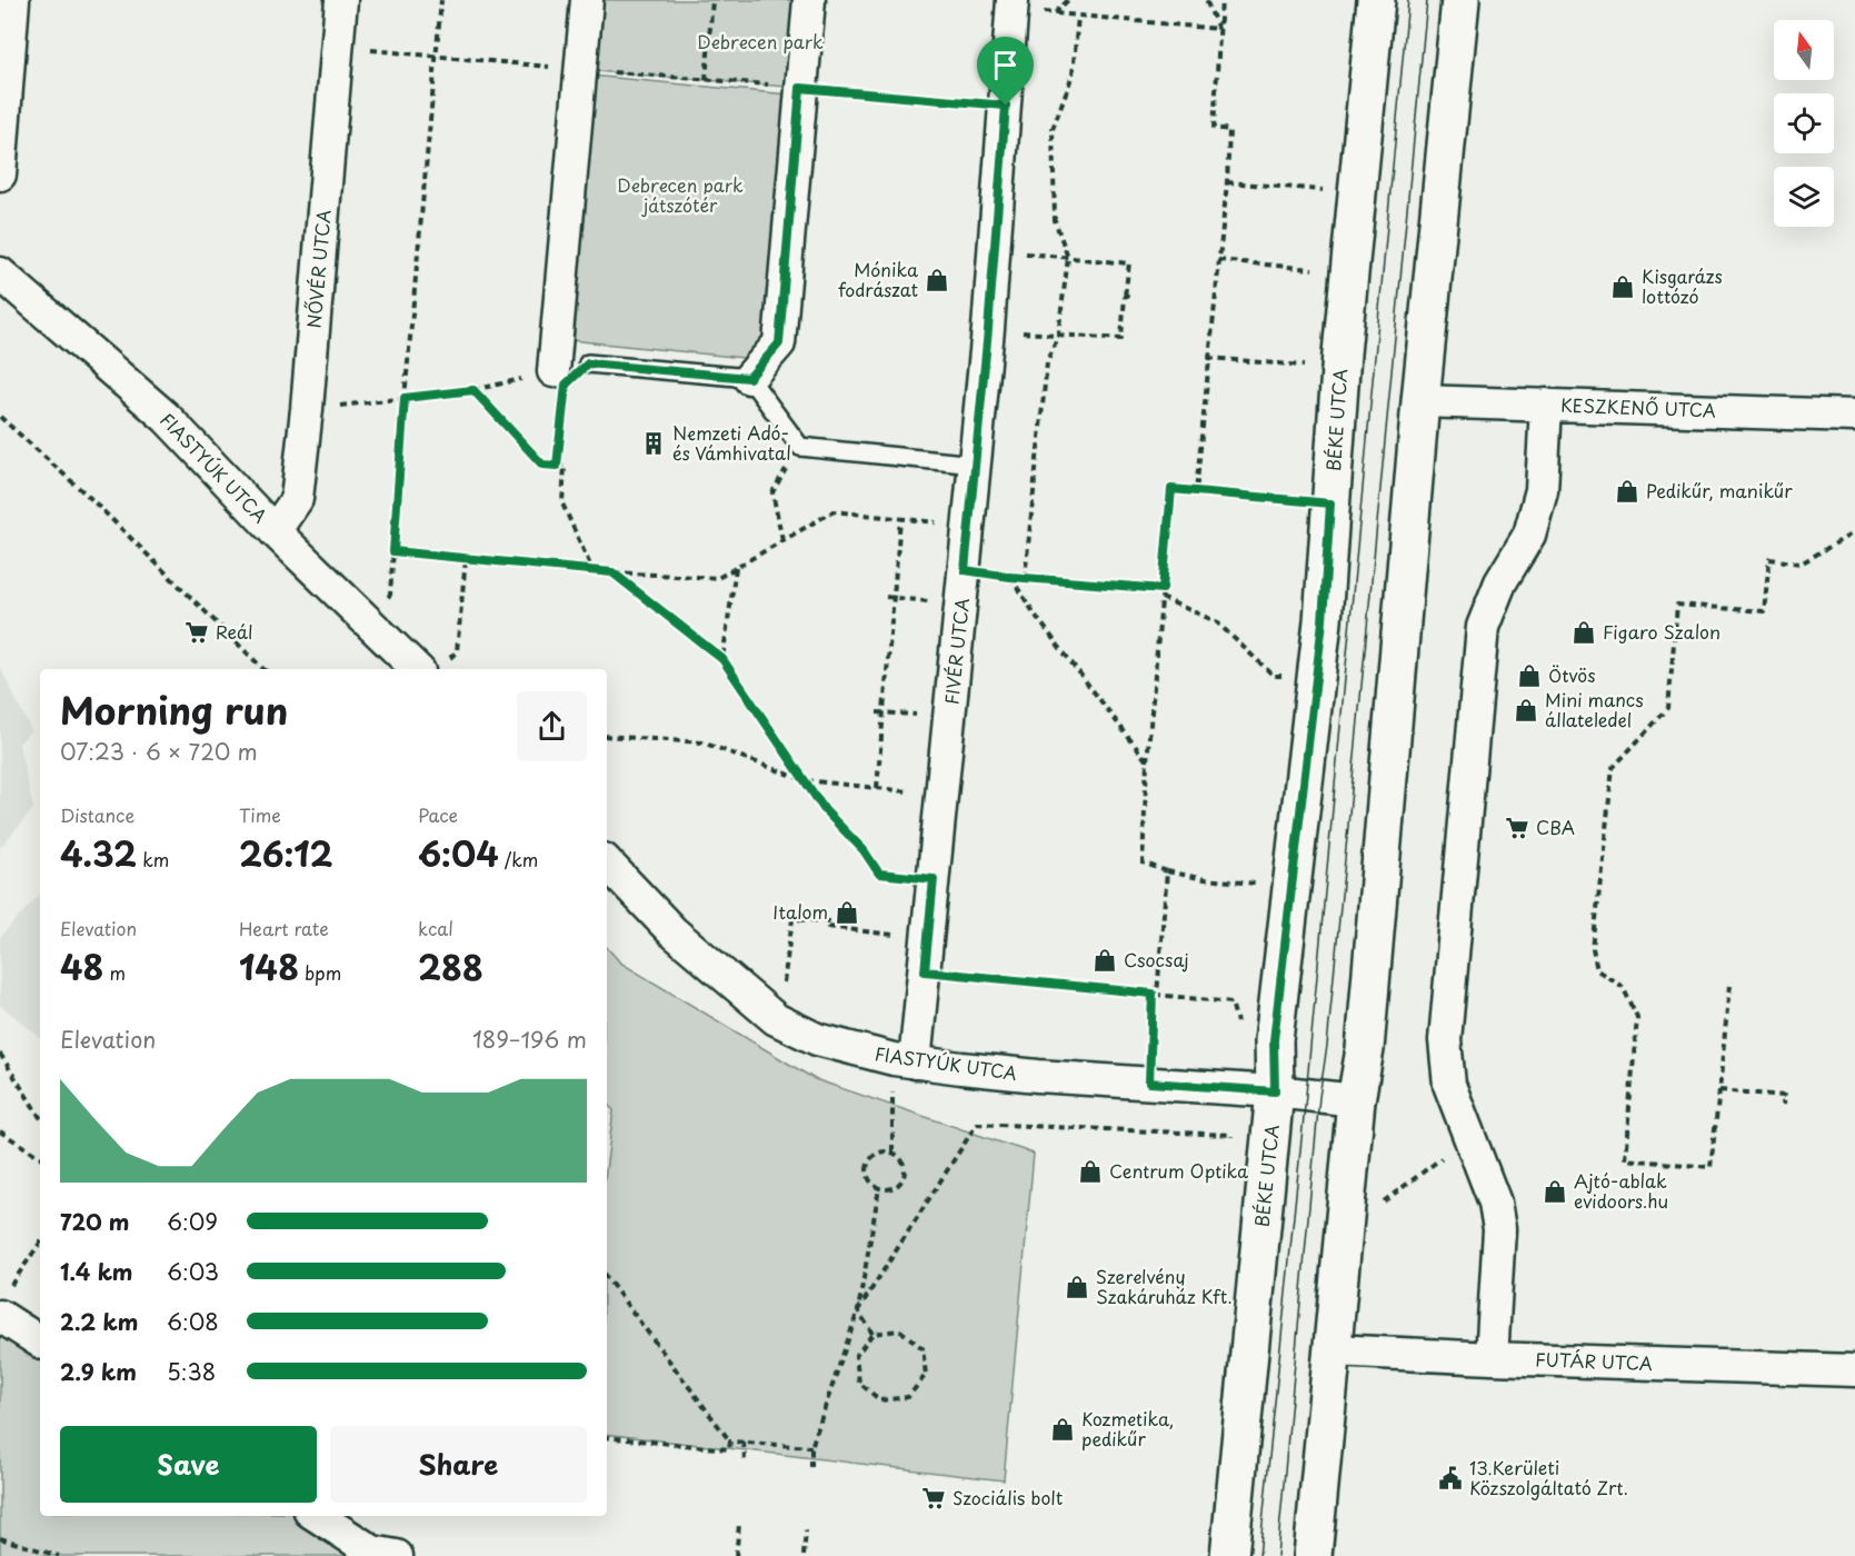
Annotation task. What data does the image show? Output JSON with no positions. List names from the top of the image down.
{
  "streets": {
    "main road": ["BÉKE UTCA"],
    "street": [
      "NŐVÉR UTCA",
      "KESZKENŐ UTCA",
      "FIASTYÚK UTCA",
      "FIVÉR UTCA",
      "FUTÁR UTCA"
    ]
  },
  "crossings": [
    ["NŐVÉR UTCA", "FIASTYÚK UTCA"],
    ["BÉKE UTCA", "FIASTYÚK UTCA"],
    ["FIASTYÚK UTCA", "FIVÉR UTCA"]
  ],
  "parks": ["Debrecen park", "Debrecen park játszótér"],
  "places": {
    "shop": [
      "Mónika fodrászat",
      "Kisgarázs lottózó",
      "Pedikűr, manikűr",
      "Figaro Szalon",
      "Ötvös",
      "Mini mancs állateledel",
      "Italom",
      "Csocsaj",
      "Centrum Optika",
      "Ajtó-ablak evidoors.hu",
      "Szerelvény Szakáruház Kft.",
      "Kozmetika, pedikűr"
    ],
    "building": ["Nemzeti Adó- és Vámhivatal"],
    "supermarket": ["Reál", "CBA", "Szociális bolt"],
    "public building": ["13.Kerületi Közszolgáltató Zrt."]
  },
  "north": "top",
  "page": {
    "heading": ["Morning run", "07:23 · 6 × 720 m"],
    "stats": [
      ["Distance", "4.32 km"],
      ["Time", "26:12"],
      ["Pace", "6:04 /km"],
      ["Elevation", "48 m"],
      ["Heart rate", "148 bpm"],
      ["kcal", "288"]
    ],
    "chart": ["Elevation", "189–196 m"],
    "list": [
      {
        "name": "720 m",
        "note": "6:09"
      },
      {
        "name": "1.4 km",
        "note": "6:03"
      },
      {
        "name": "2.2 km",
        "note": "6:08"
      },
      {
        "name": "2.9 km",
        "note": "5:38"
      }
    ],
    "buttons": ["Save", "Share"]
  }
}
